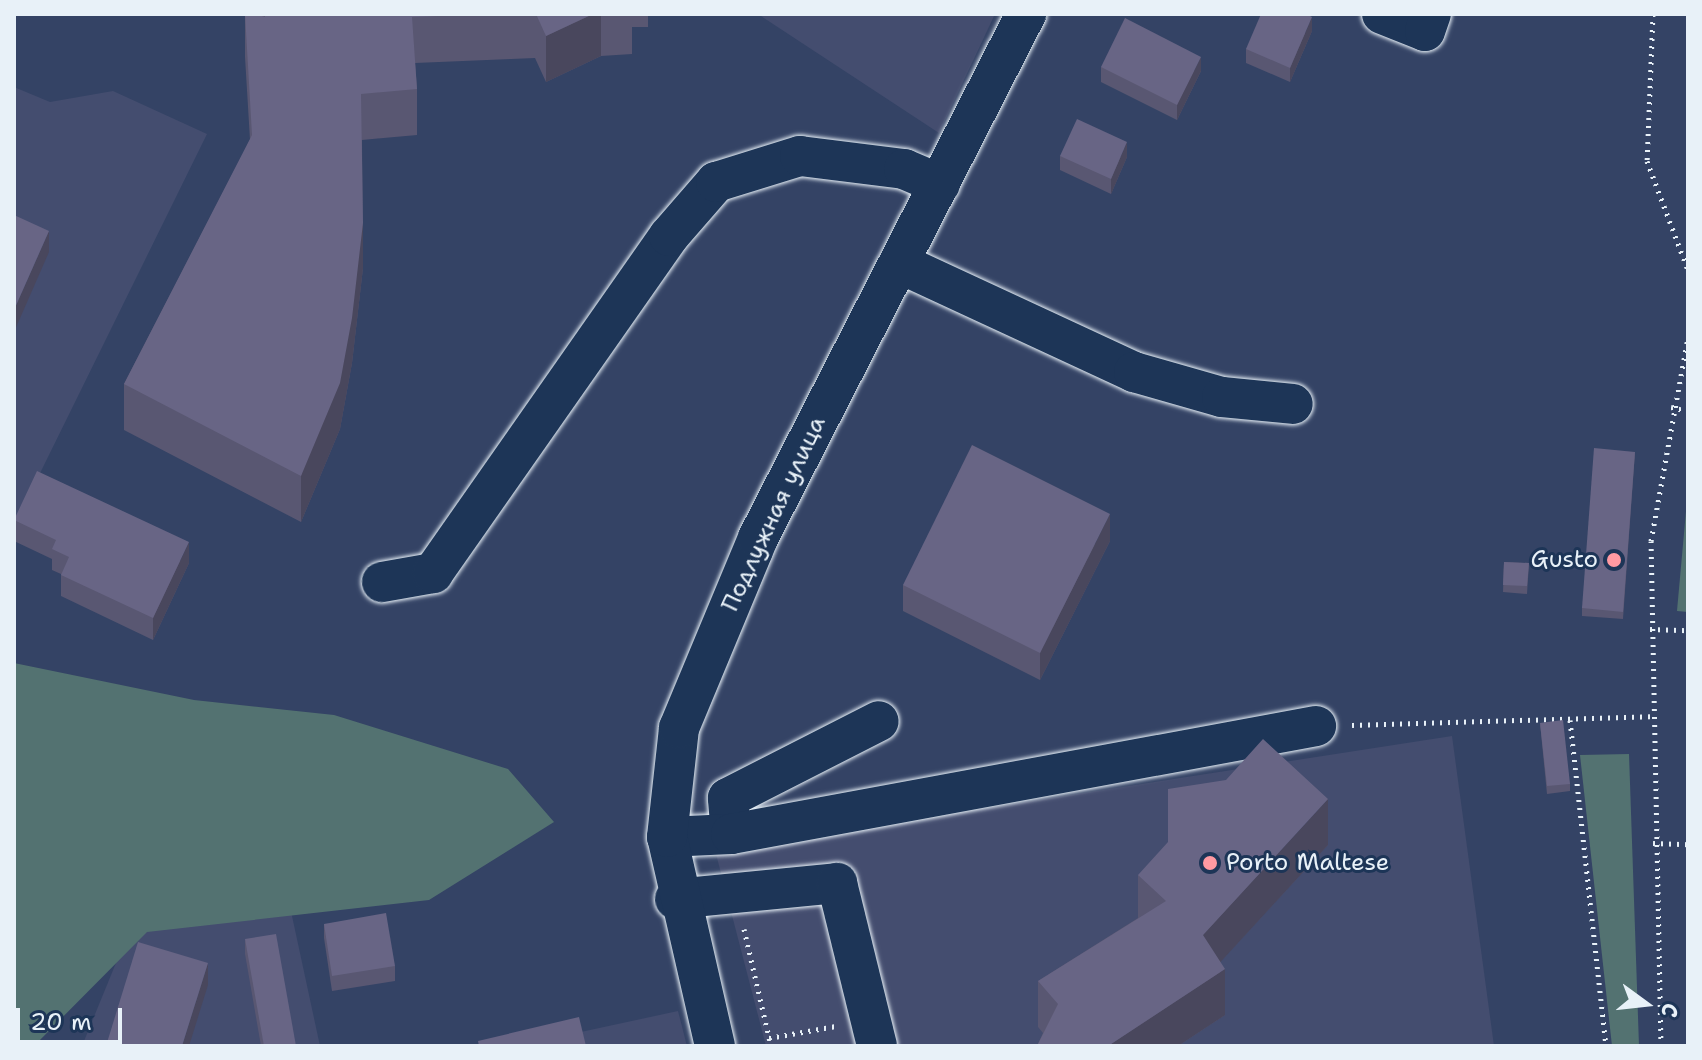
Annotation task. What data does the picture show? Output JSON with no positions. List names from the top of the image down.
{
  "streets": {
    "street": ["Подлужная улица"]
  },
  "places": ["Gusto", "Porto Maltese"],
  "scale_bar": "20 m",
  "north": "right"
}
